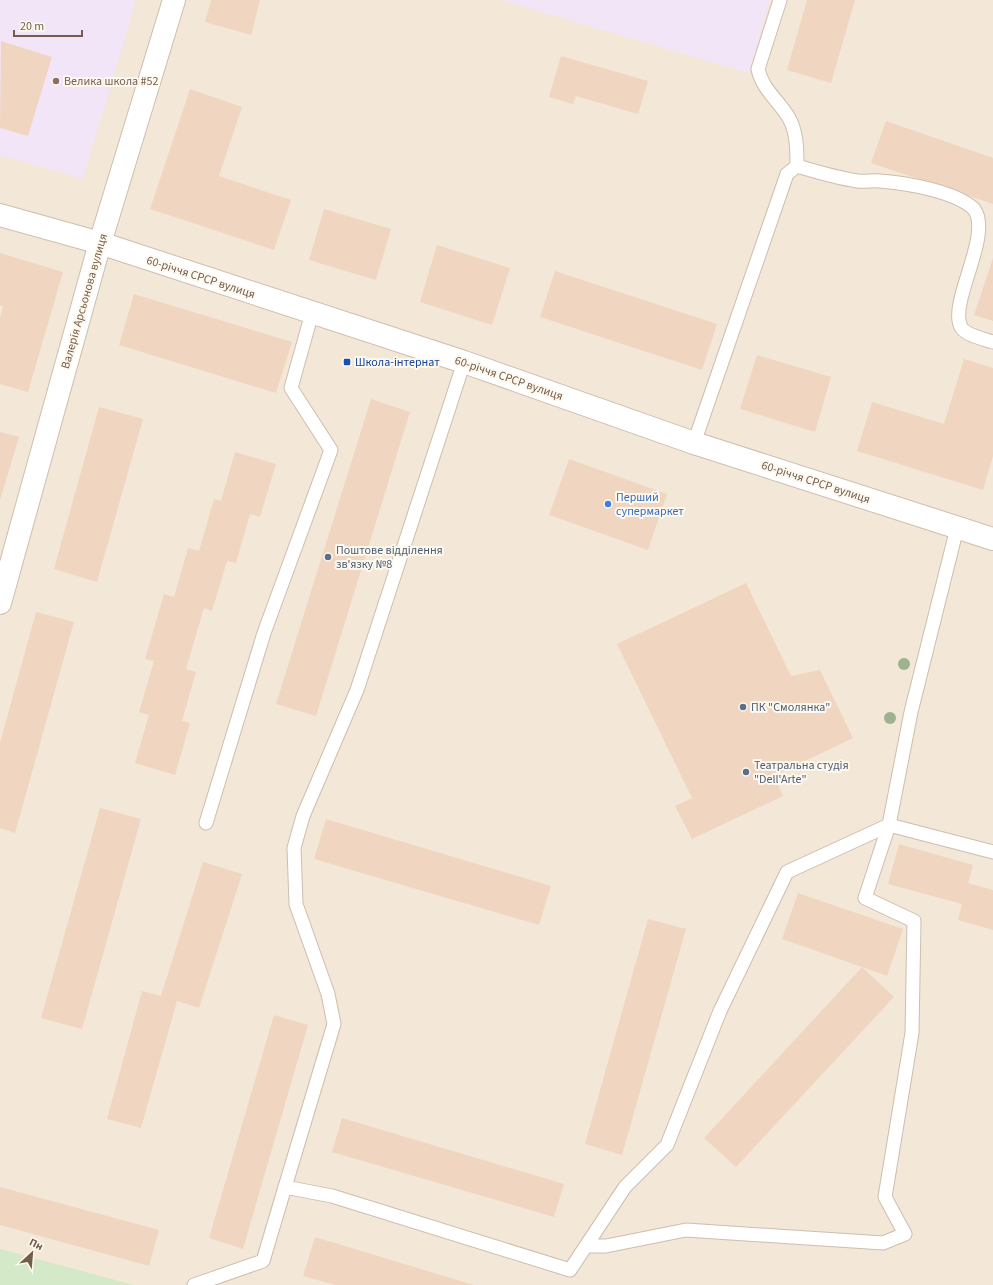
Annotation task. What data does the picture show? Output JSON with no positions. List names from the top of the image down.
{
  "streets": {
    "street": ["60-річчя СРСР вулиця", "Валерія Арсьонова вулиця"]
  },
  "crossings": [
    ["60-річчя СРСР вулиця", "Валерія Арсьонова вулиця"]
  ],
  "places": {
    "other": [
      "Велика школа #52",
      "Перший супермаркет",
      "Поштове відділення зв'язку №8",
      "ПК \"Смолянка\"",
      "Театральна студiя \"Dell'Arte\""
    ],
    "transit": ["Школа-інтернат"]
  },
  "scale_bar": "20 m",
  "north": "top right"
}
